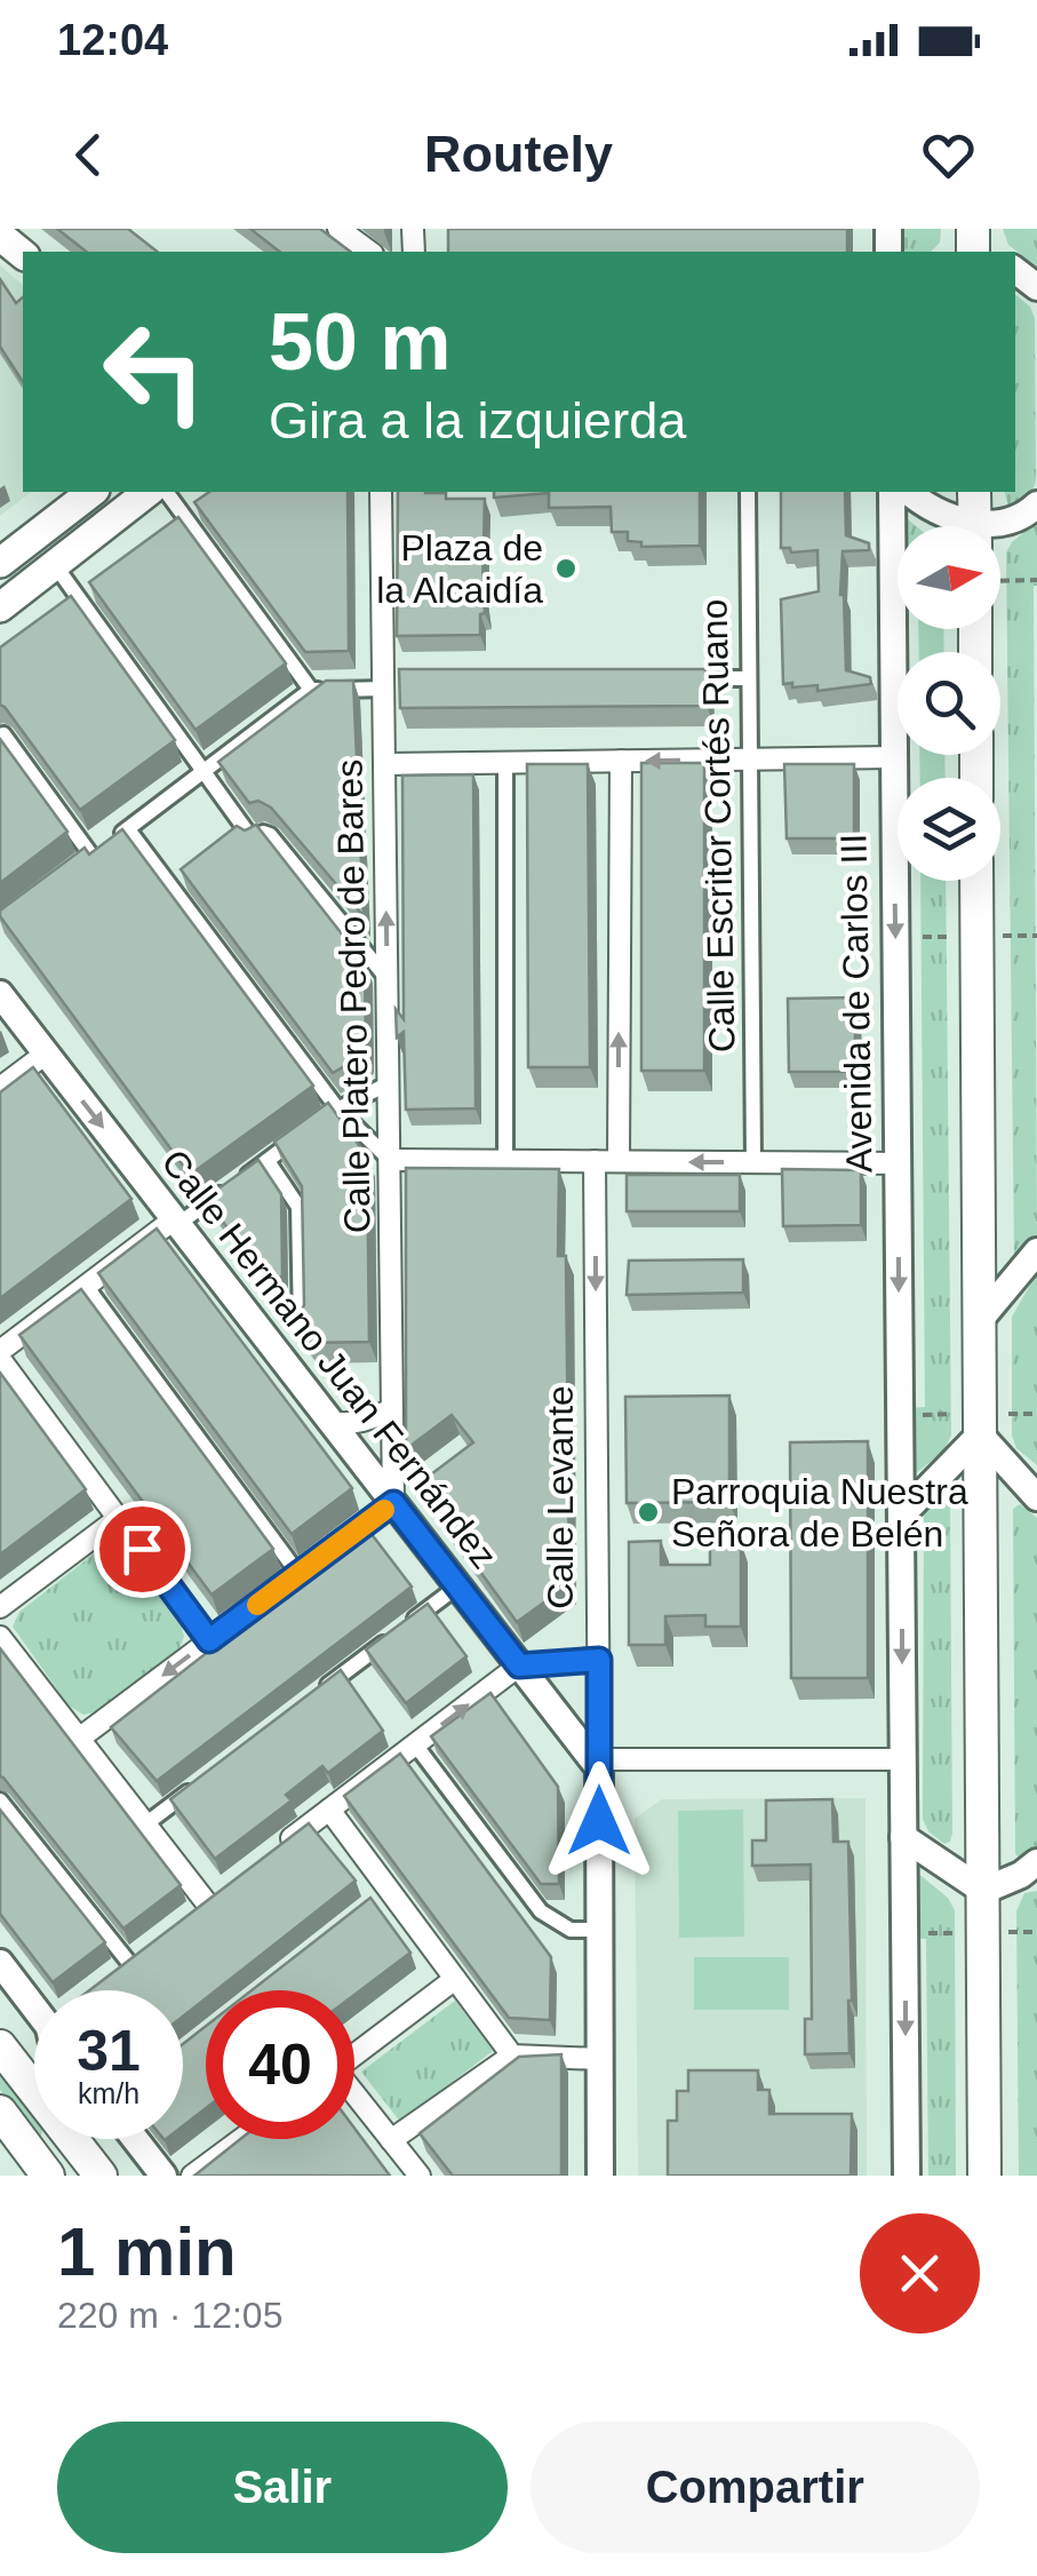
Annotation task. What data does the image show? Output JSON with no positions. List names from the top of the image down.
{
  "streets": {
    "street": [
      "Calle Escritor Cortés Ruano",
      "Calle Platero Pedro de Bares",
      "Avenida de Carlos III",
      "Calle Hermano Juan Fernández",
      "Calle Levante"
    ]
  },
  "crossings": [
    ["Calle Platero Pedro de Bares", "Calle Hermano Juan Fernández"],
    ["Calle Hermano Juan Fernández", "Calle Levante"]
  ],
  "one_way": ["Avenida de Carlos III", "Calle Levante"],
  "places": ["Plaza de la Alcaidía", "Parroquia Nuestra Señora de Belén"],
  "north": "right",
  "page": {
    "status": "12:04",
    "header": "Routely",
    "turn": ["50 m", "Gira a la izquierda"],
    "speed": "31 km/h",
    "limit": "40",
    "heading": ["1 min", "220 m · 12:05"],
    "buttons": ["Salir", "Compartir"]
  }
}
